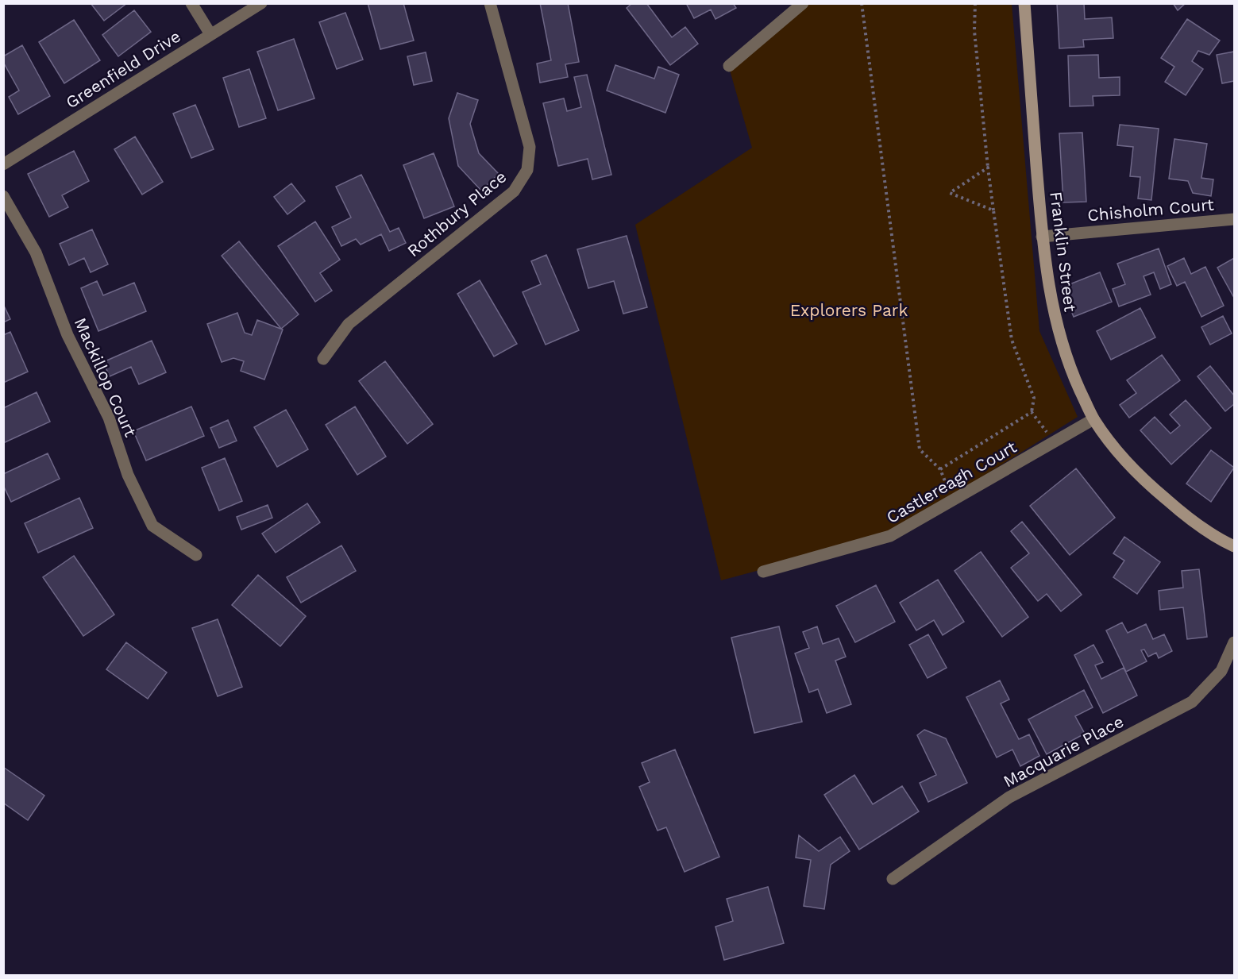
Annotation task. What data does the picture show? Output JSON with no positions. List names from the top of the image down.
{
  "streets": {
    "street": [
      "Greenfield Drive",
      "Chisholm Court",
      "Rothbury Place",
      "Franklin Street",
      "Mackillop Court",
      "Castlereagh Court",
      "Macquarie Place"
    ]
  },
  "crossings": [
    ["Chisholm Court", "Franklin Street"],
    ["Franklin Street", "Castlereagh Court"]
  ],
  "parks": ["Explorers Park"]
}
